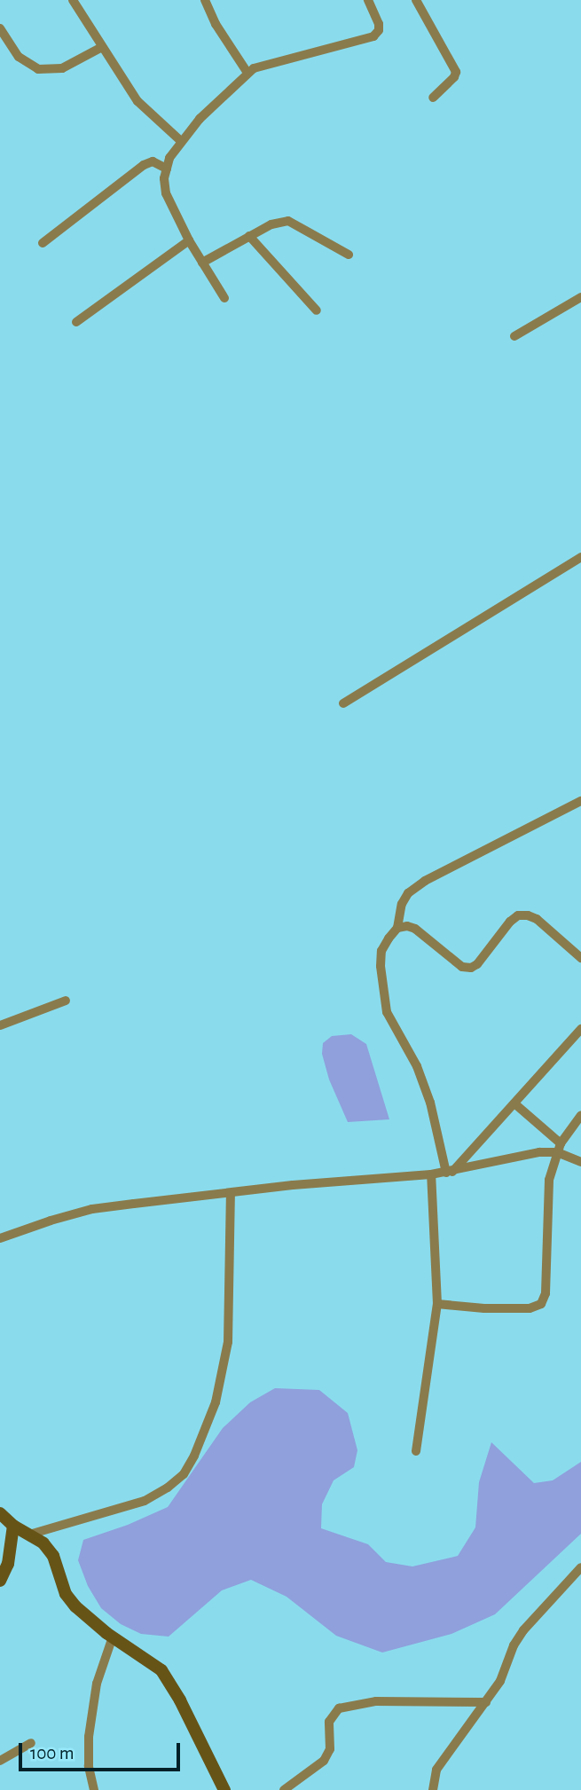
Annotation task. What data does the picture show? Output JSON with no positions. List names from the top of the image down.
{
  "scale_bar": "100 m"
}
